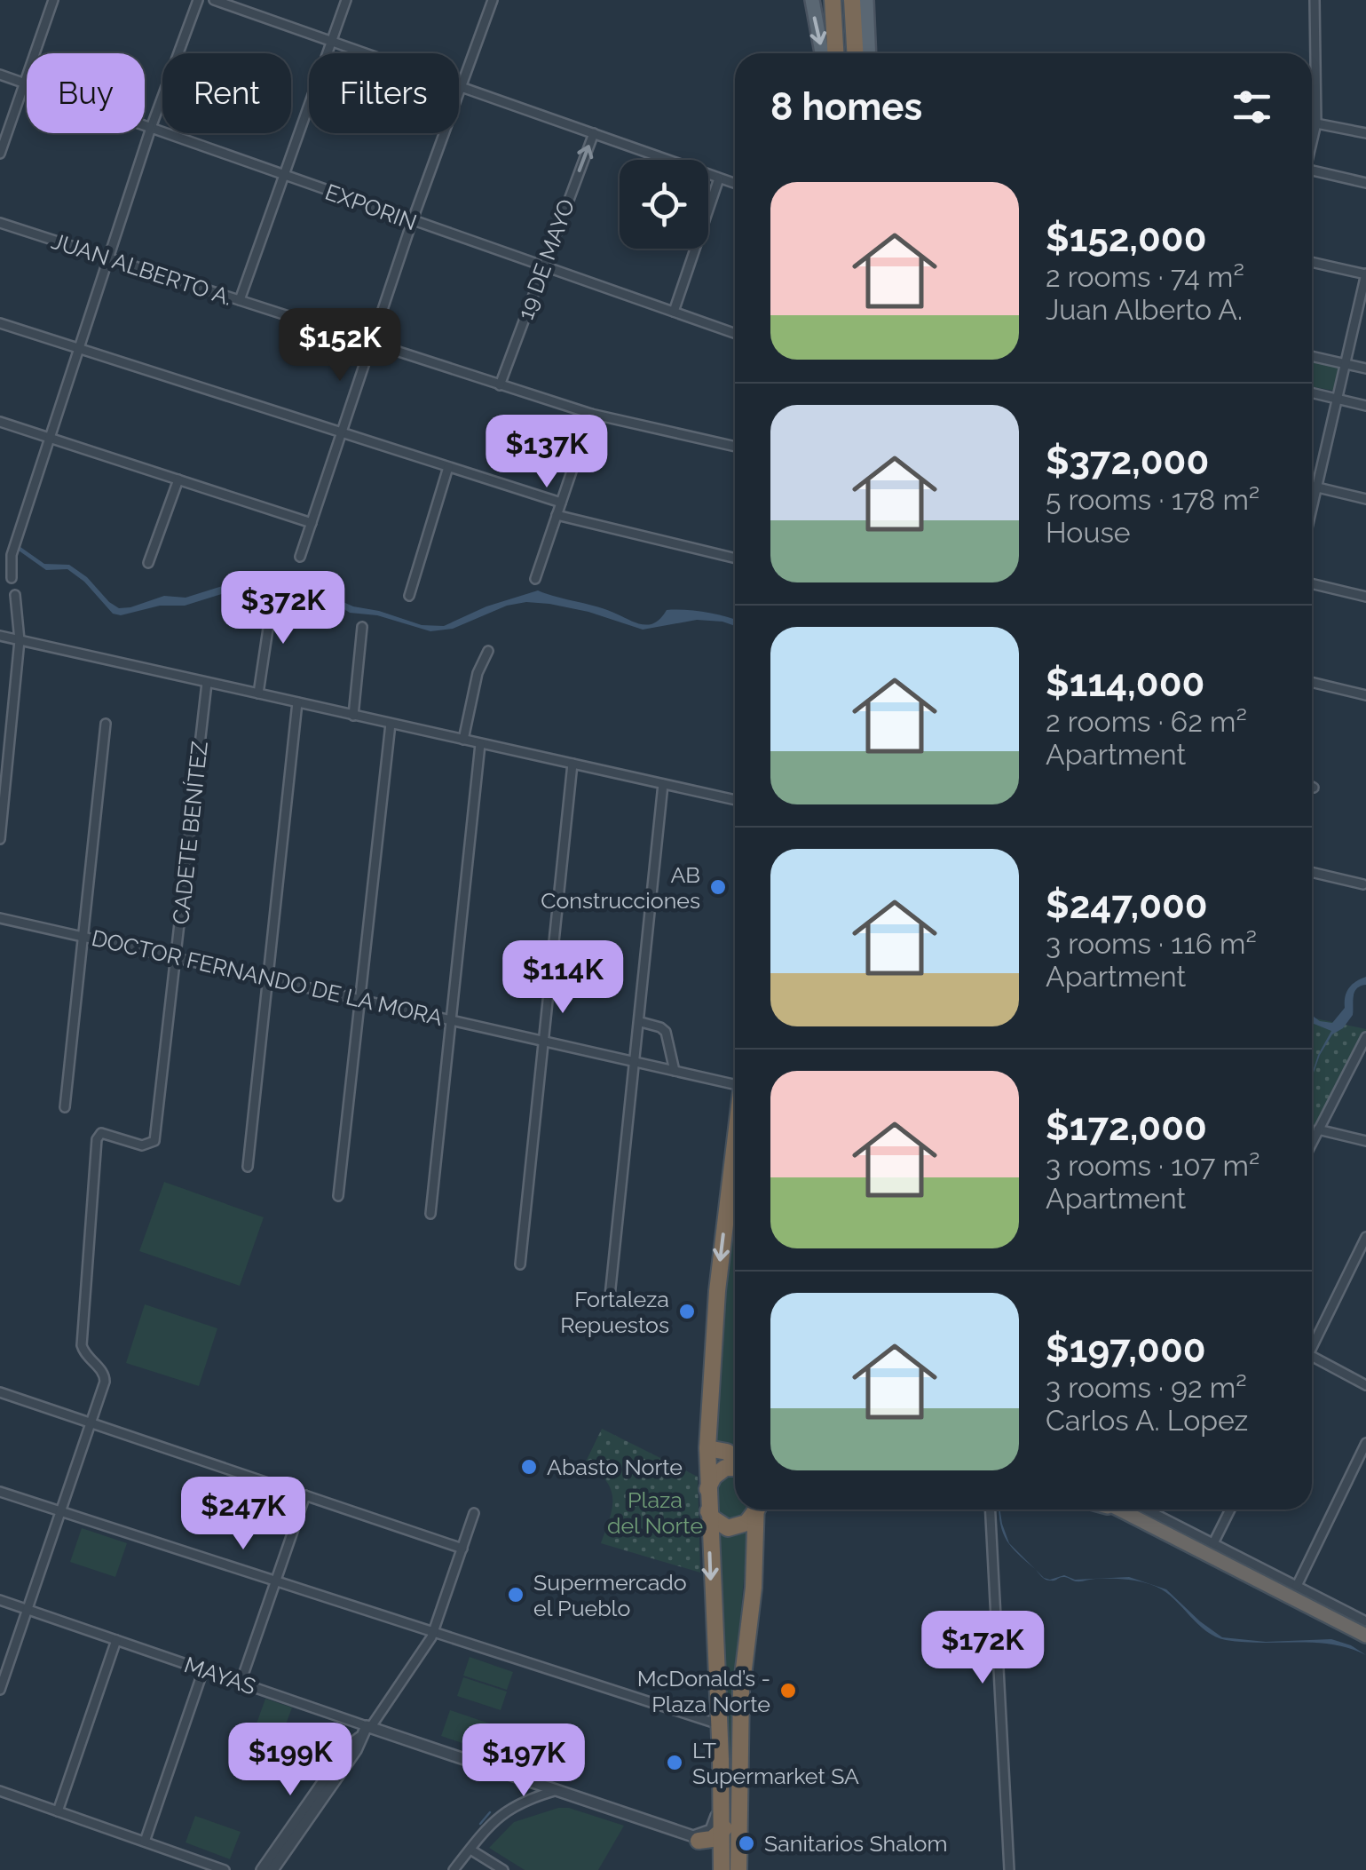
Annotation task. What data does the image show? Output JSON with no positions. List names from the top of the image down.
{
  "streets": {
    "street": [
      "EXPORIN",
      "19 DE MAYO",
      "JUAN ALBERTO A.",
      "CADETE BENÍTEZ",
      "DOCTOR FERNANDO DE LA MORA",
      "MAYAS"
    ]
  },
  "crossings": [
    ["EXPORIN", "19 DE MAYO"],
    ["19 DE MAYO", "JUAN ALBERTO A."],
    ["CADETE BENÍTEZ", "DOCTOR FERNANDO DE LA MORA"]
  ],
  "one_way": ["19 DE MAYO"],
  "parks": ["Plaza del Norte"],
  "places": [
    "AB Construcciones",
    "Fortaleza Repuestos",
    "Abasto Norte",
    "Supermercado el Pueblo",
    "McDonald’s - Plaza Norte",
    "LT Supermarket SA",
    "Sanitarios Shalom"
  ],
  "page": {
    "chip": ["Buy", "Rent", "Filters"],
    "heading": "8 homes",
    "list": [
      {
        "name": "$152,000",
        "note": "2 rooms · 74 m² · Juan Alberto A."
      },
      {
        "name": "$372,000",
        "note": "5 rooms · 178 m² · House"
      },
      {
        "name": "$114,000",
        "note": "2 rooms · 62 m² · Apartment"
      },
      {
        "name": "$247,000",
        "note": "3 rooms · 116 m² · Apartment"
      },
      {
        "name": "$172,000",
        "note": "3 rooms · 107 m² · Apartment"
      },
      {
        "name": "$197,000",
        "note": "3 rooms · 92 m² · Carlos A. Lopez"
      }
    ],
    "price": [
      "$152K",
      "$137K",
      "$372K",
      "$114K",
      "$247K",
      "$172K",
      "$199K",
      "$197K"
    ]
  }
}
